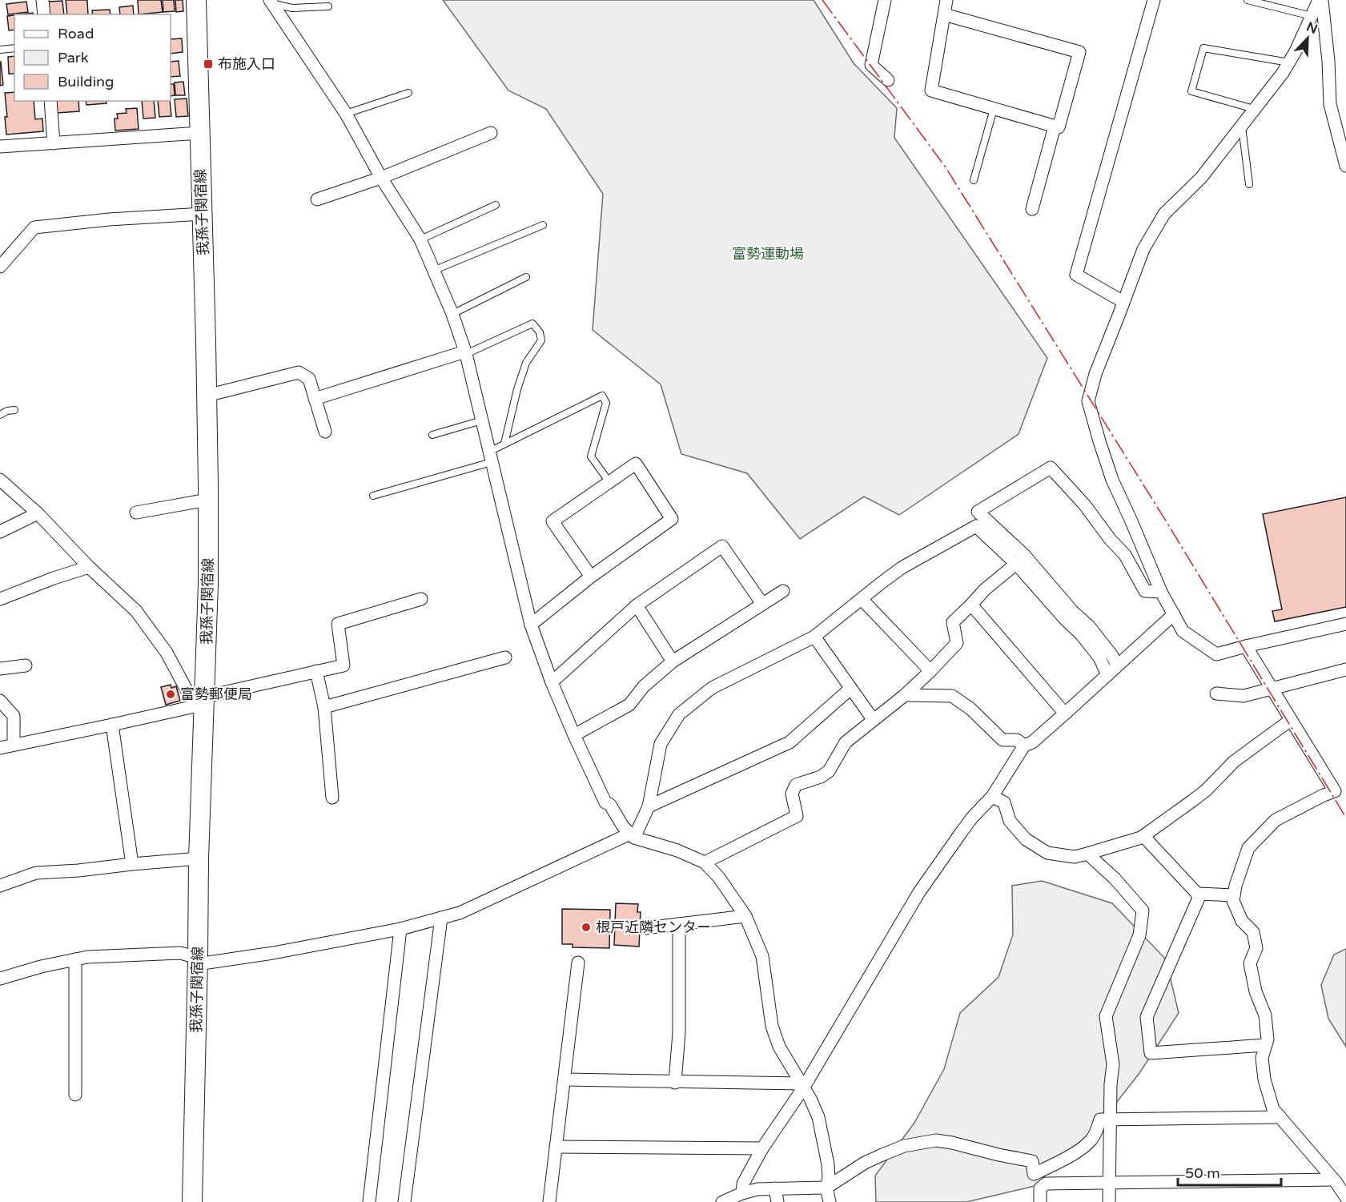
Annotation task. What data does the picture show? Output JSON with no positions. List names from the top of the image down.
{
  "streets": {
    "main road": ["我孫子関宿線"]
  },
  "parks": ["富勢運動場"],
  "places": {
    "transit": ["布施入口"],
    "other": ["富勢郵便局", "根戸近隣センター"]
  },
  "legend": ["Road", "Park", "Building"],
  "scale_bar": "50 m",
  "north": "top right"
}
